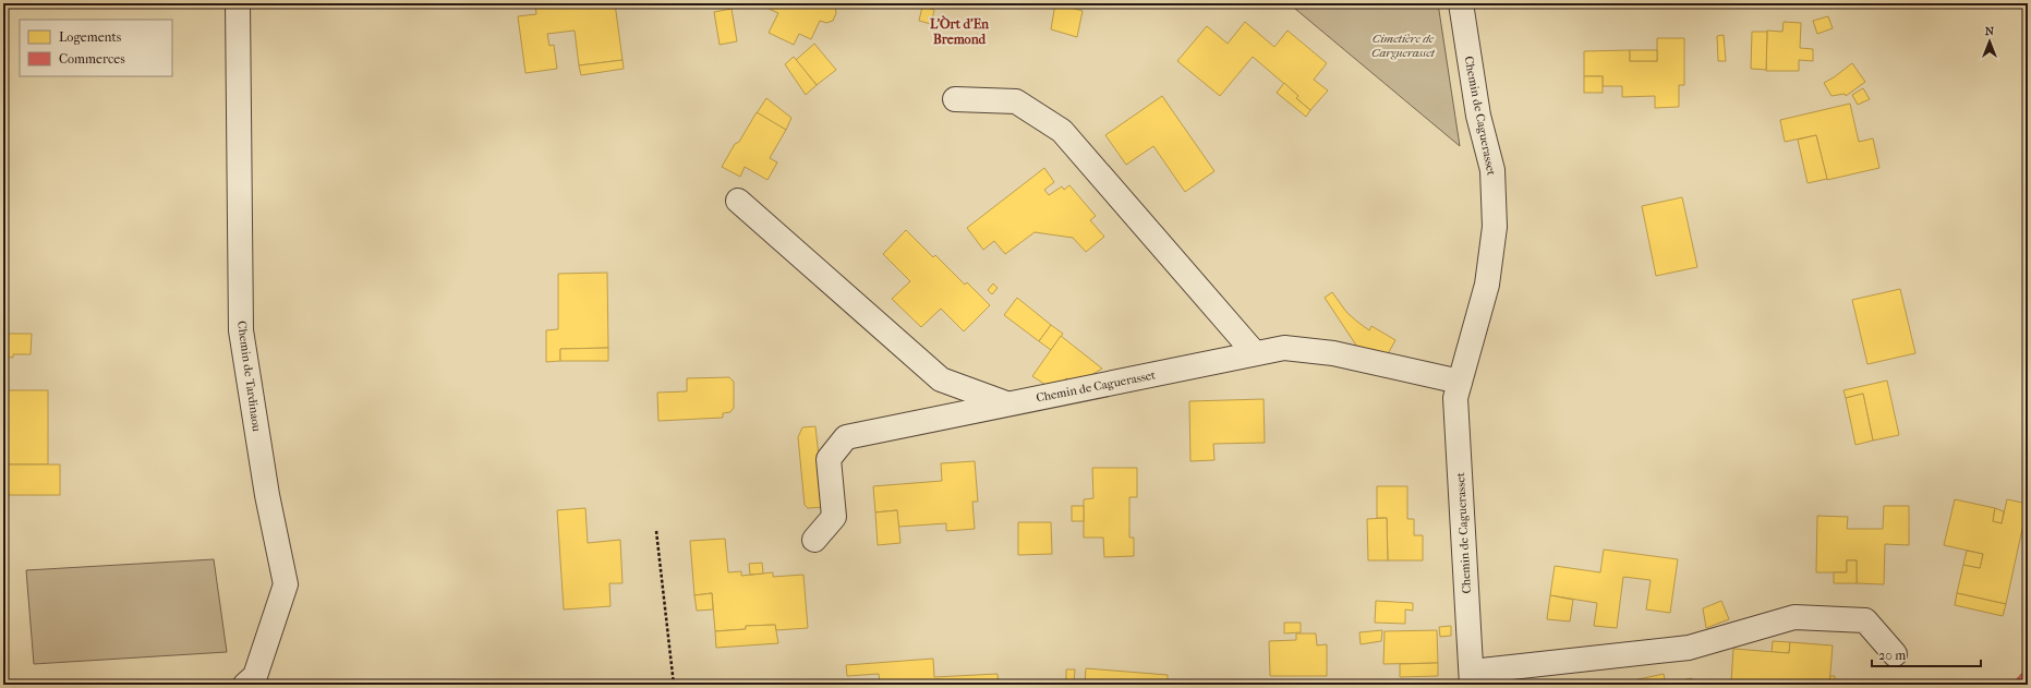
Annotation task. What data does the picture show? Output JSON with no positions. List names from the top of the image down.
{
  "streets": {
    "street": ["Chemin de Caguerasset", "Chemin de Tardinaou"]
  },
  "districts": ["L'Òrt d'En Bremond"],
  "parks": ["Cimetière de Carguerasset"],
  "legend": ["Logements", "Commerces"],
  "scale_bar": "20 m",
  "north": "top"
}
